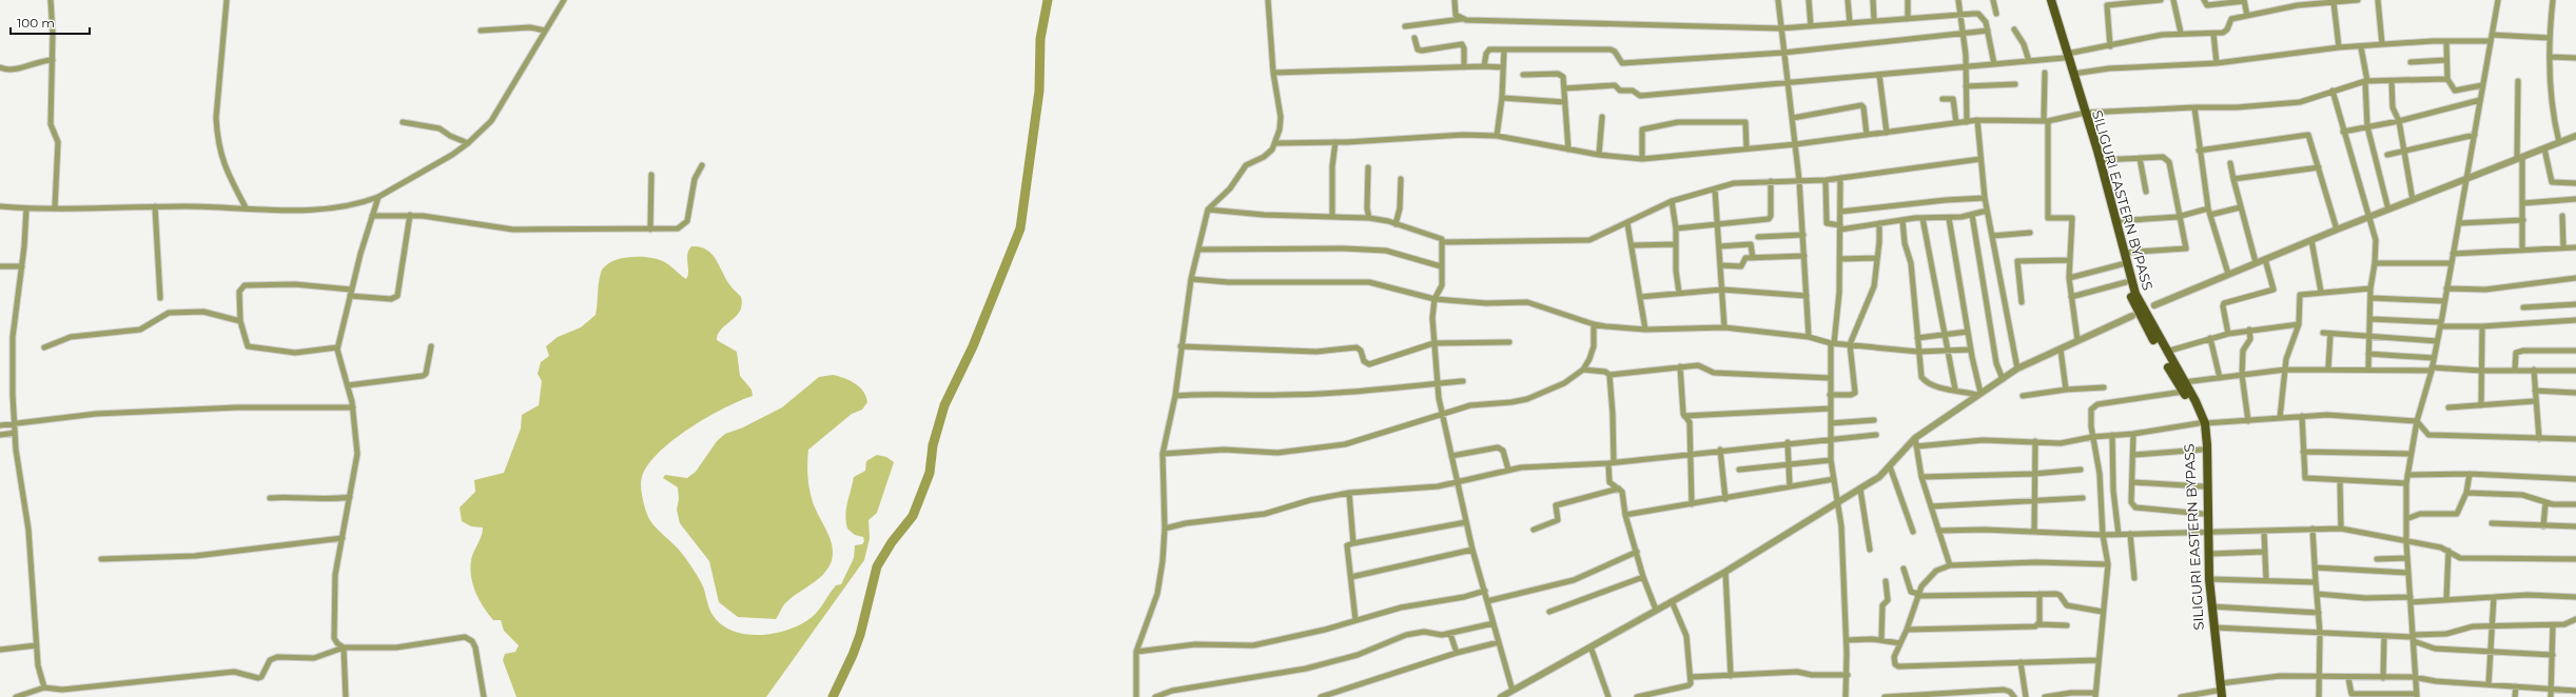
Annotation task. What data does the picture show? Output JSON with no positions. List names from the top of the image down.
{
  "streets": {
    "main road": ["SILIGURI EASTERN BYPASS"]
  },
  "scale_bar": "100 m"
}
